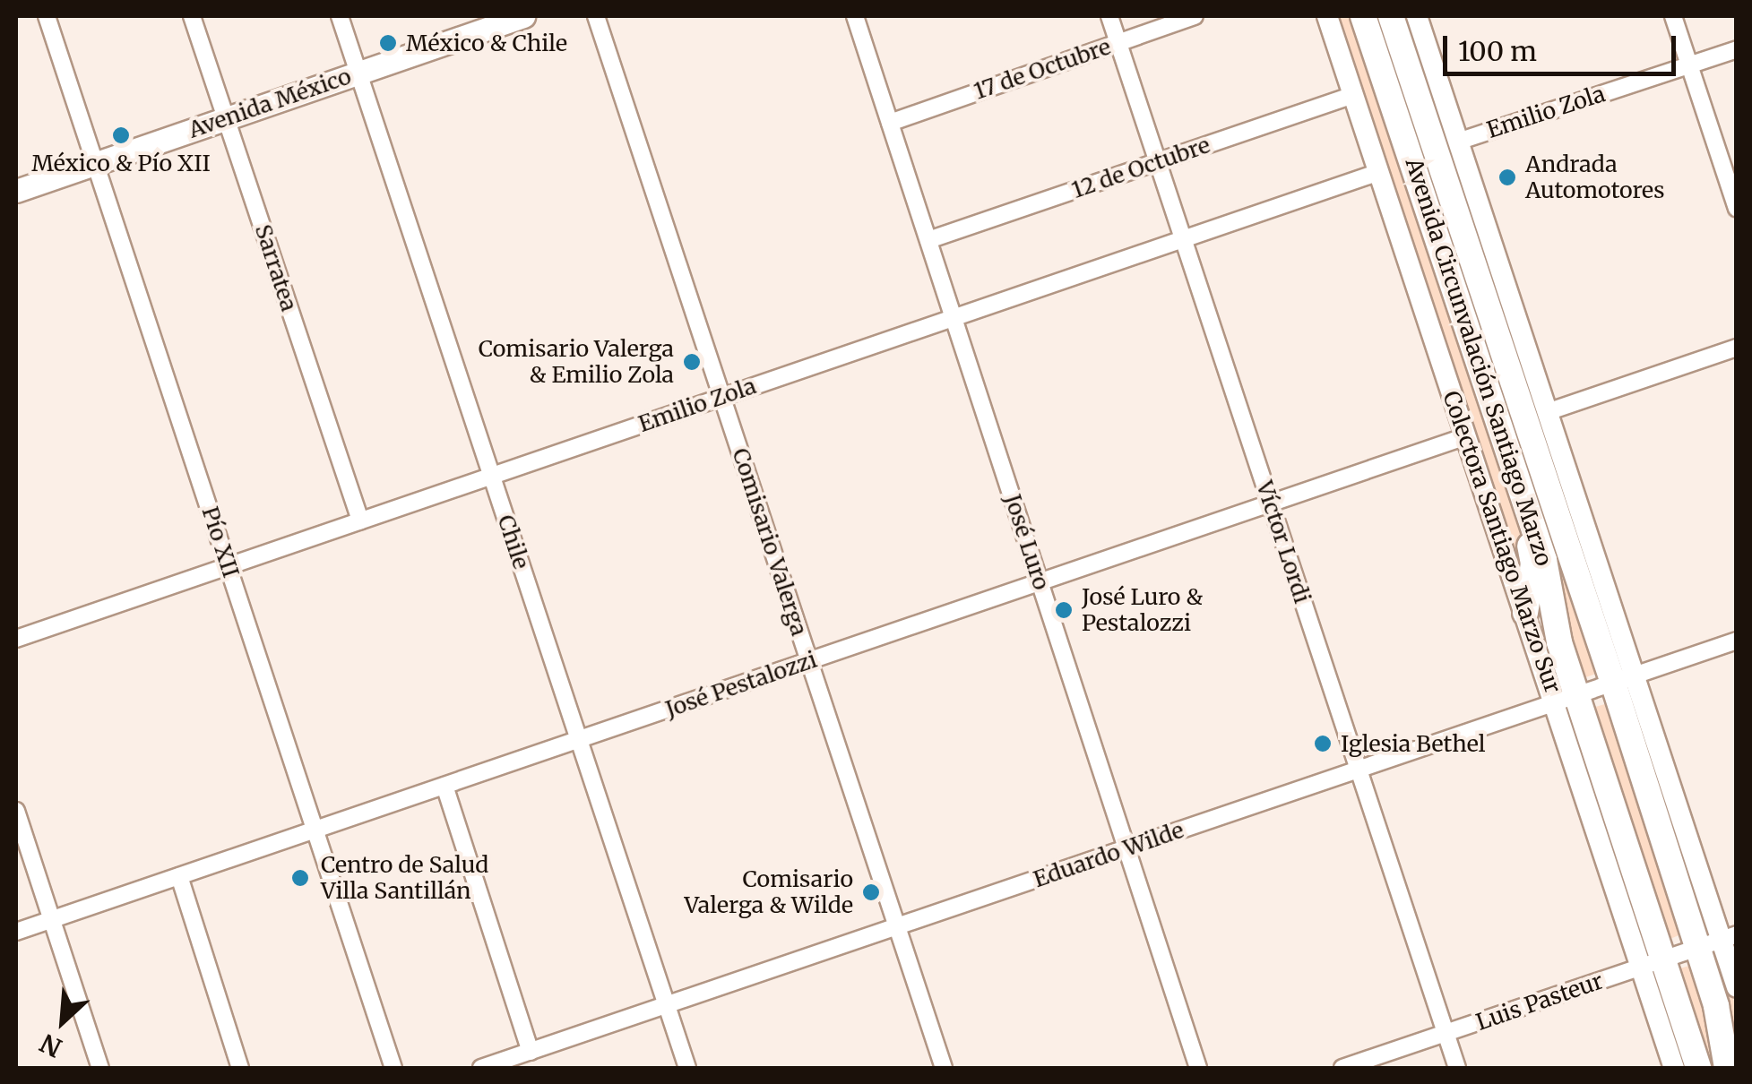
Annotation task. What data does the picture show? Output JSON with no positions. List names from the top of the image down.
{
  "streets": {
    "main road": ["Avenida México", "Avenida Circunvalación Santiago Marzo"],
    "street": [
      "17 de Octubre",
      "Emilio Zola",
      "12 de Octubre",
      "Sarratea",
      "Pío XII",
      "Chile",
      "Comisario Valerga",
      "José Luro",
      "Víctor Lordi",
      "Colectora Santiago Marzo Sur",
      "José Pestalozzi",
      "Eduardo Wilde",
      "Luis Pasteur"
    ]
  },
  "crossings": [
    ["17 de Octubre", "José Luro"],
    ["17 de Octubre", "Víctor Lordi"],
    ["Avenida México", "Sarratea"],
    ["Avenida México", "Pío XII"],
    ["Avenida México", "Chile"],
    ["Emilio Zola", "Sarratea"],
    ["Emilio Zola", "Pío XII"],
    ["Emilio Zola", "Chile"],
    ["Emilio Zola", "Comisario Valerga"],
    ["Emilio Zola", "José Luro"],
    ["Emilio Zola", "Víctor Lordi"],
    ["Emilio Zola", "Colectora Santiago Marzo Sur"],
    ["12 de Octubre", "José Luro"],
    ["12 de Octubre", "Víctor Lordi"],
    ["12 de Octubre", "Colectora Santiago Marzo Sur"],
    ["Avenida Circunvalación Santiago Marzo", "Colectora Santiago Marzo Sur"],
    ["Avenida Circunvalación Santiago Marzo", "Eduardo Wilde"],
    ["Avenida Circunvalación Santiago Marzo", "Luis Pasteur"],
    ["Pío XII", "José Pestalozzi"],
    ["Chile", "José Pestalozzi"],
    ["Chile", "Eduardo Wilde"],
    ["Comisario Valerga", "José Pestalozzi"],
    ["Comisario Valerga", "Eduardo Wilde"],
    ["José Luro", "José Pestalozzi"],
    ["José Luro", "Eduardo Wilde"],
    ["Víctor Lordi", "José Pestalozzi"],
    ["Víctor Lordi", "Eduardo Wilde"],
    ["Víctor Lordi", "Luis Pasteur"],
    ["Colectora Santiago Marzo Sur", "José Pestalozzi"],
    ["Colectora Santiago Marzo Sur", "Eduardo Wilde"]
  ],
  "places": [
    "México & Chile",
    "México & Pío XII",
    "Andrada Automotores",
    "Comisario Valerga & Emilio Zola",
    "José Luro & Pestalozzi",
    "Iglesia Bethel",
    "Centro de Salud Villa Santillán",
    "Comisario Valerga & Wilde"
  ],
  "scale_bar": "100 m",
  "north": "bottom left"
}
